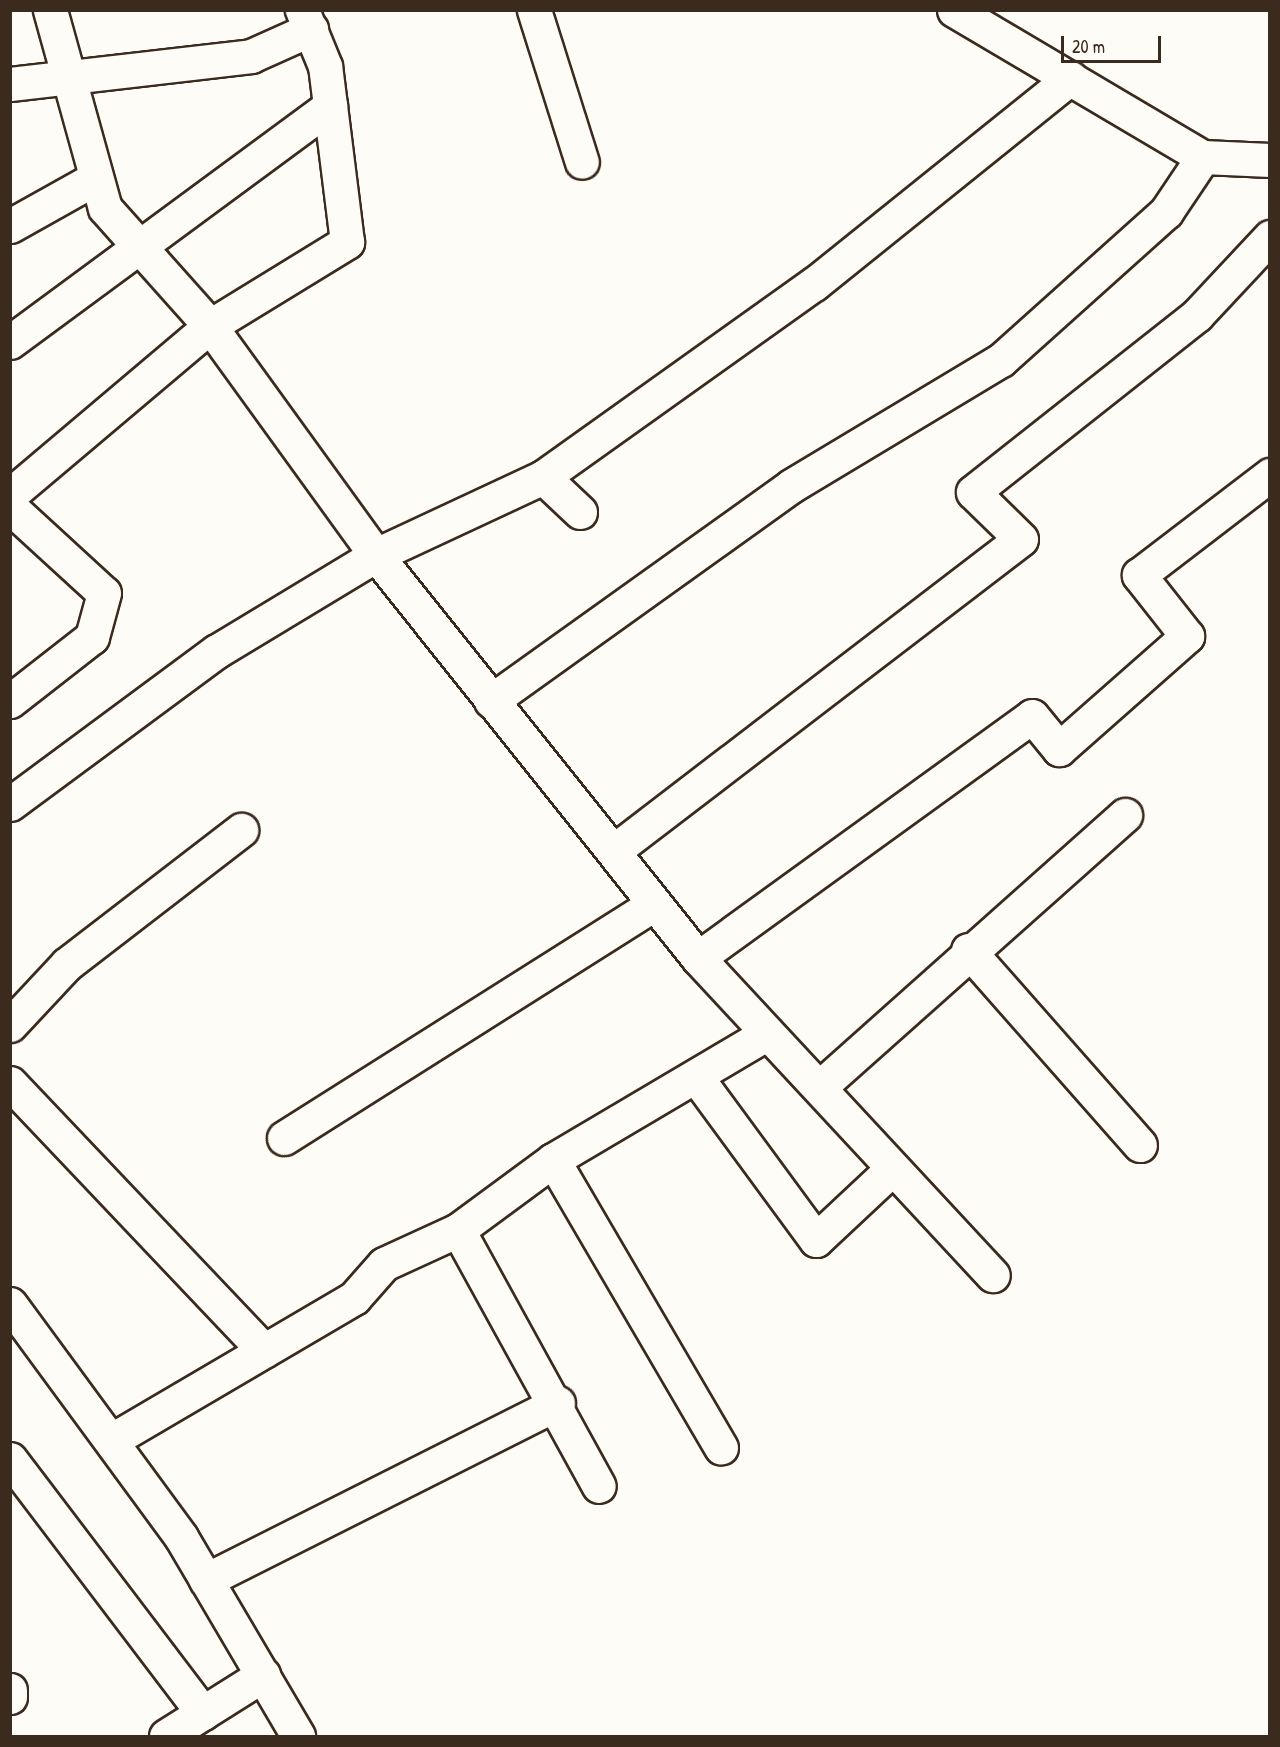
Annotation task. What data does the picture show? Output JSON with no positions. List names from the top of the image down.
{
  "scale_bar": "20 m"
}
